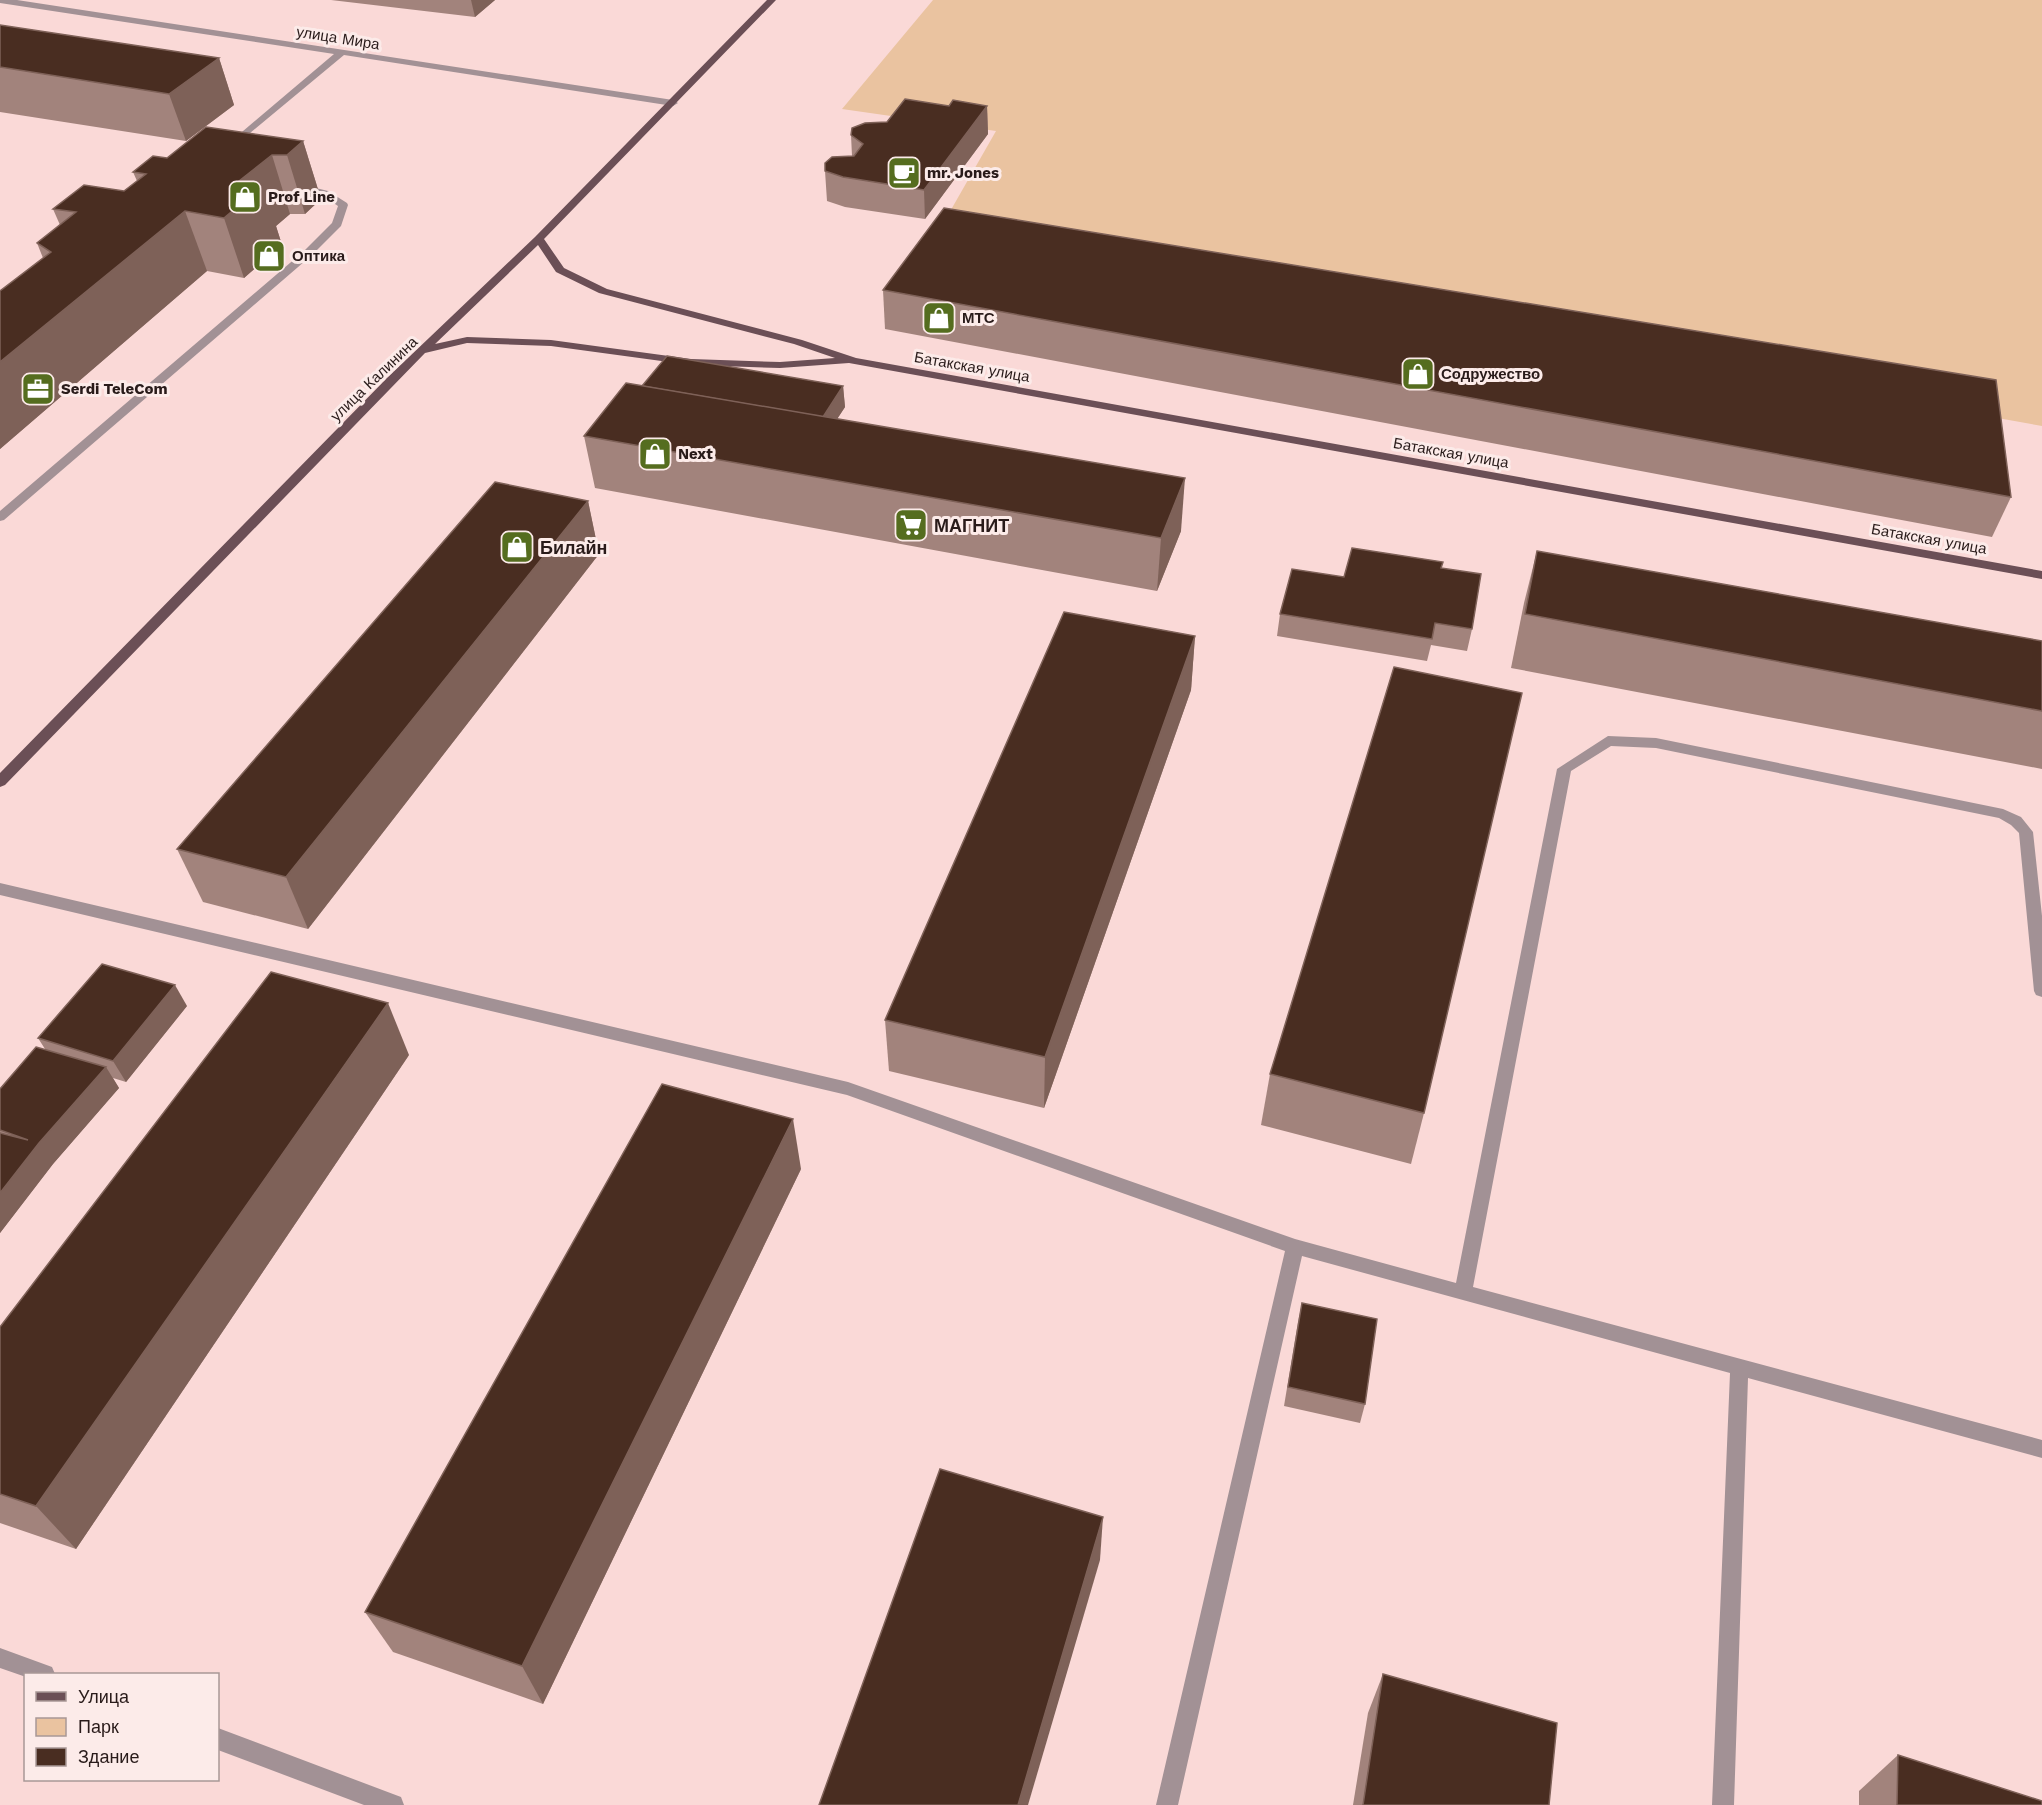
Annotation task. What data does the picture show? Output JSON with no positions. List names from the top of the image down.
{
  "streets": {
    "main road": ["Батакская улица", "улица Калинина"],
    "street": ["улица Мира"]
  },
  "crossings": [
    ["улица Мира", "улица Калинина"],
    ["Батакская улица", "улица Калинина"]
  ],
  "places": {
    "cafe": ["mr. Jones"],
    "shop": [
      "Prof Line",
      "Оптика",
      "МТС",
      "Содружество",
      "Next",
      "Билайн"
    ],
    "office": ["Serdi TeleCom"],
    "supermarket": ["МАГНИТ"]
  },
  "legend": ["Улица", "Парк", "Здание"]
}
